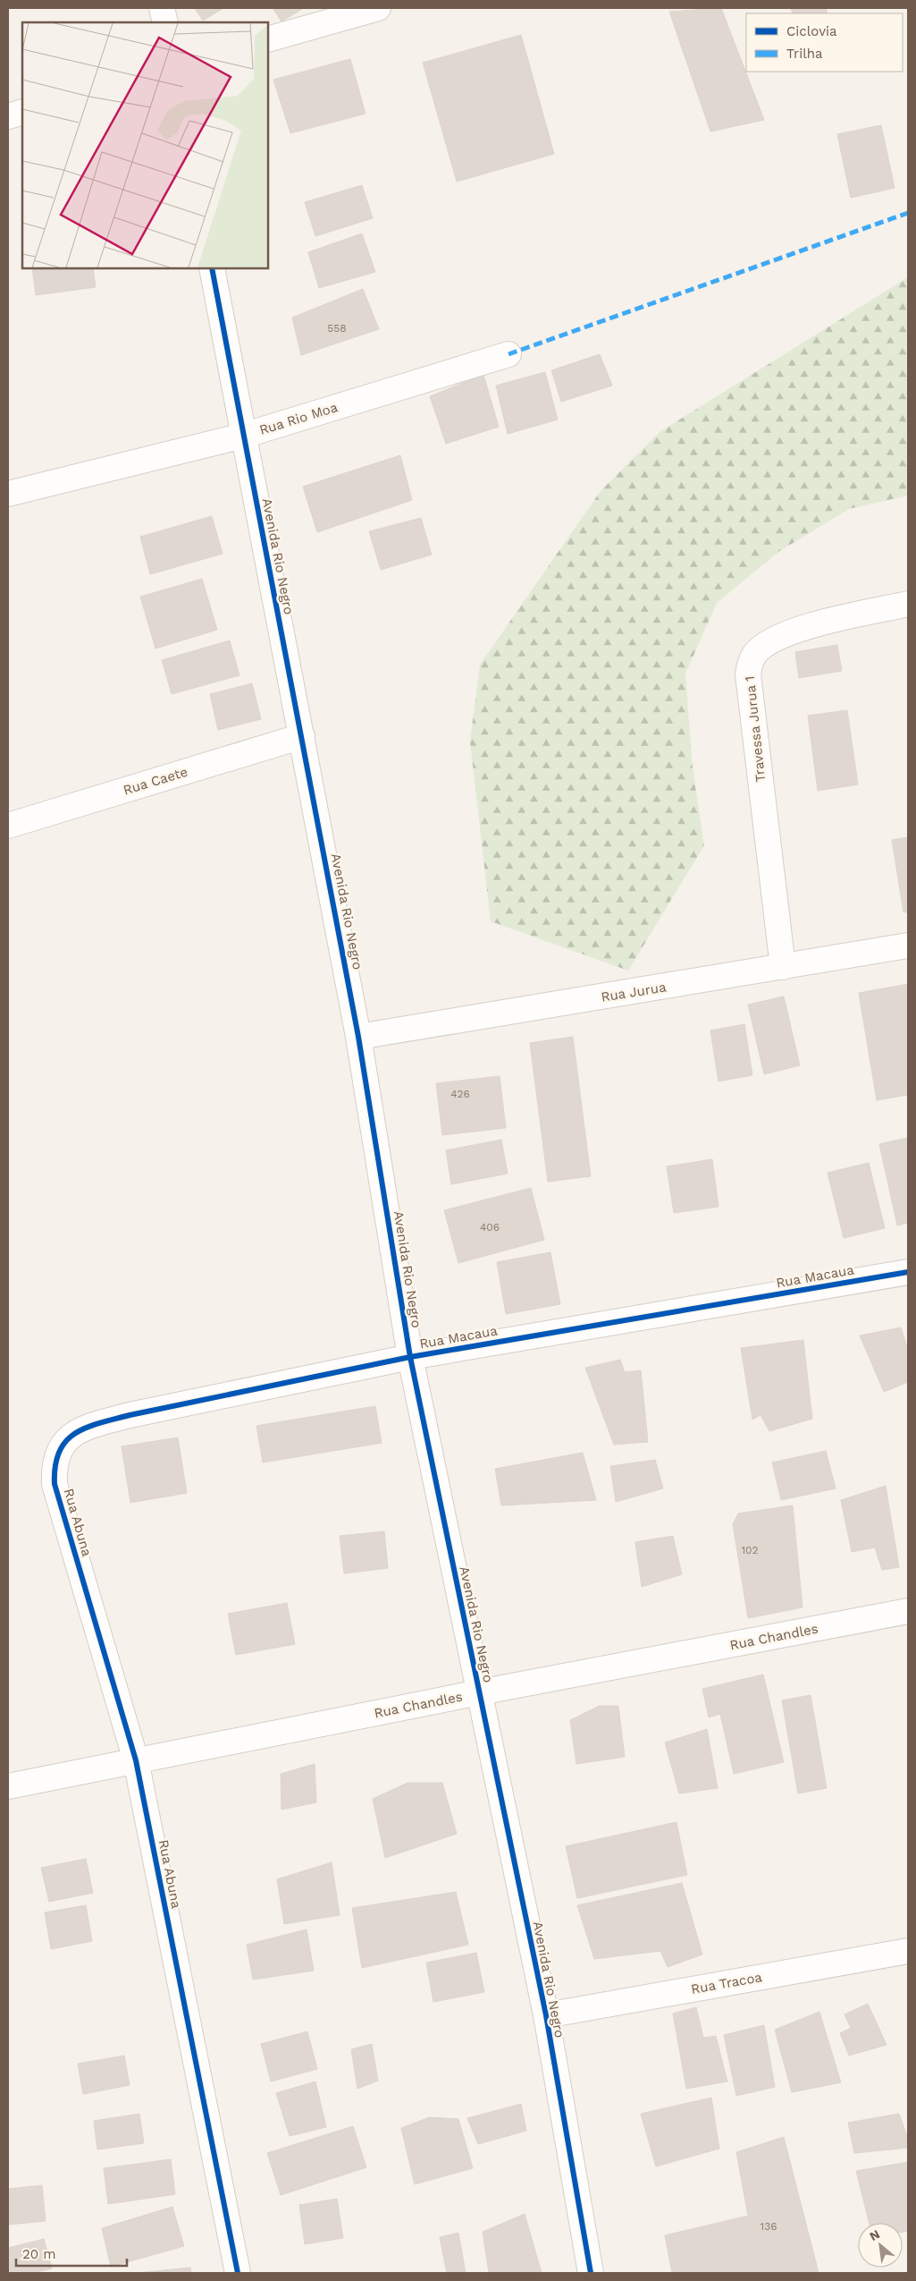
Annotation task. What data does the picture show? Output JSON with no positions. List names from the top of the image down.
{
  "streets": {
    "street": [
      "Rua Rio Moa",
      "Avenida Rio Negro",
      "Travessa Jurua 1",
      "Rua Caete",
      "Rua Jurua",
      "Rua Macaua",
      "Rua Abuna",
      "Rua Chandles",
      "Rua Tracoa"
    ]
  },
  "crossings": [
    ["Rua Rio Moa", "Avenida Rio Negro"],
    ["Avenida Rio Negro", "Rua Caete"],
    ["Avenida Rio Negro", "Rua Jurua"],
    ["Avenida Rio Negro", "Rua Macaua"],
    ["Avenida Rio Negro", "Rua Chandles"],
    ["Avenida Rio Negro", "Rua Tracoa"],
    ["Travessa Jurua 1", "Rua Jurua"],
    ["Rua Macaua", "Rua Abuna"],
    ["Rua Abuna", "Rua Chandles"]
  ],
  "house_numbers": [
    "558",
    "426",
    "406",
    "102",
    "136"
  ],
  "legend": ["Ciclovia", "Trilha"],
  "scale_bar": "20 m",
  "north": "top left"
}
